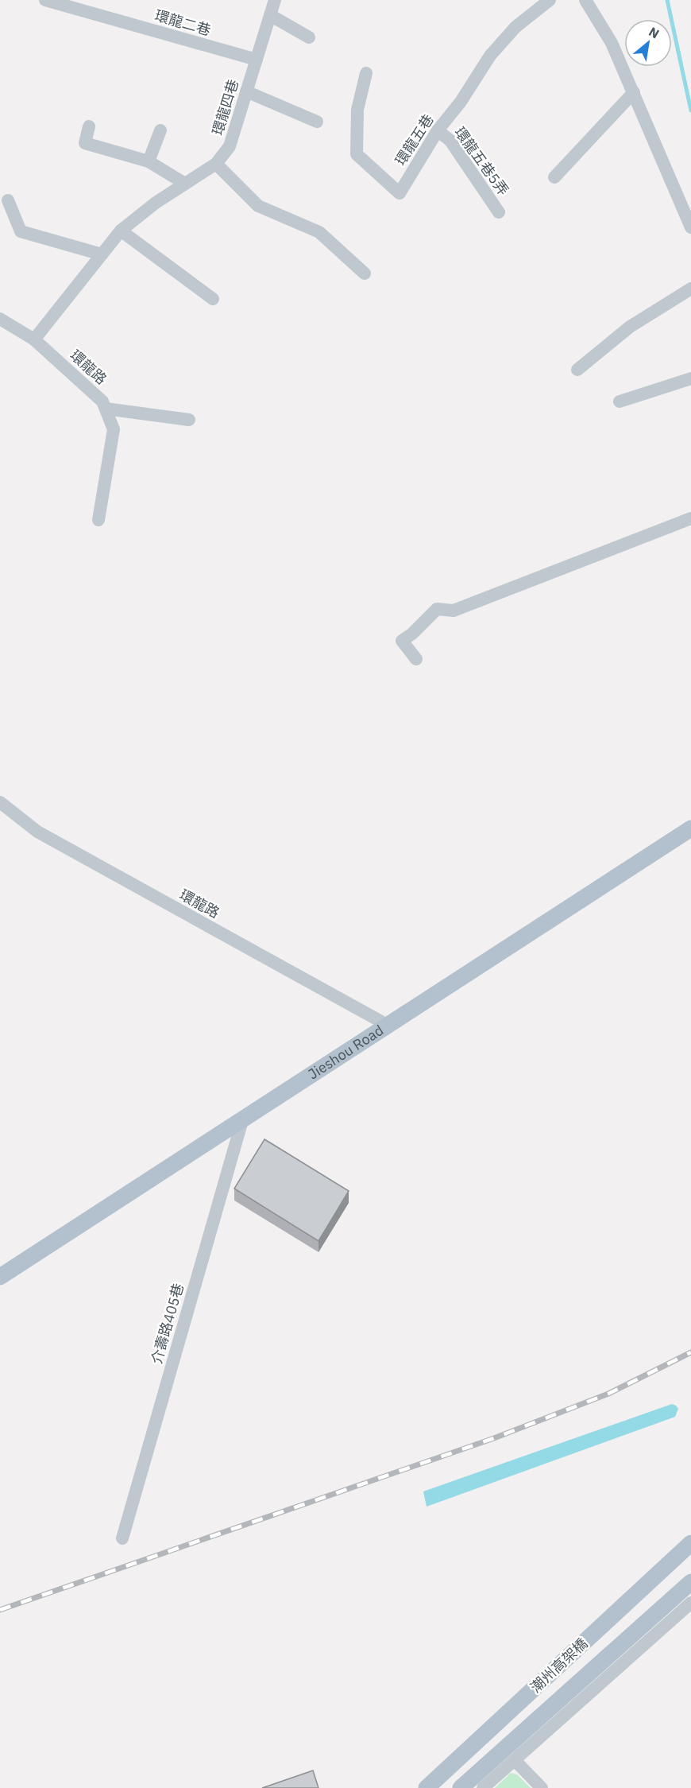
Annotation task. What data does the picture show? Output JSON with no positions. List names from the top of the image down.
{
  "streets": {
    "main road": ["Jieshou Road", "潮州高架橋"],
    "street": [
      "環龍二巷",
      "環龍四巷",
      "環龍五巷",
      "環龍五巷5弄",
      "環龍路",
      "介壽路405巷"
    ]
  },
  "crossings": [
    ["環龍二巷", "環龍四巷"],
    ["環龍四巷", "環龍路"],
    ["環龍五巷", "環龍五巷5弄"],
    ["環龍路", "Jieshou Road"],
    ["Jieshou Road", "介壽路405巷"]
  ],
  "north": "top right"
}
